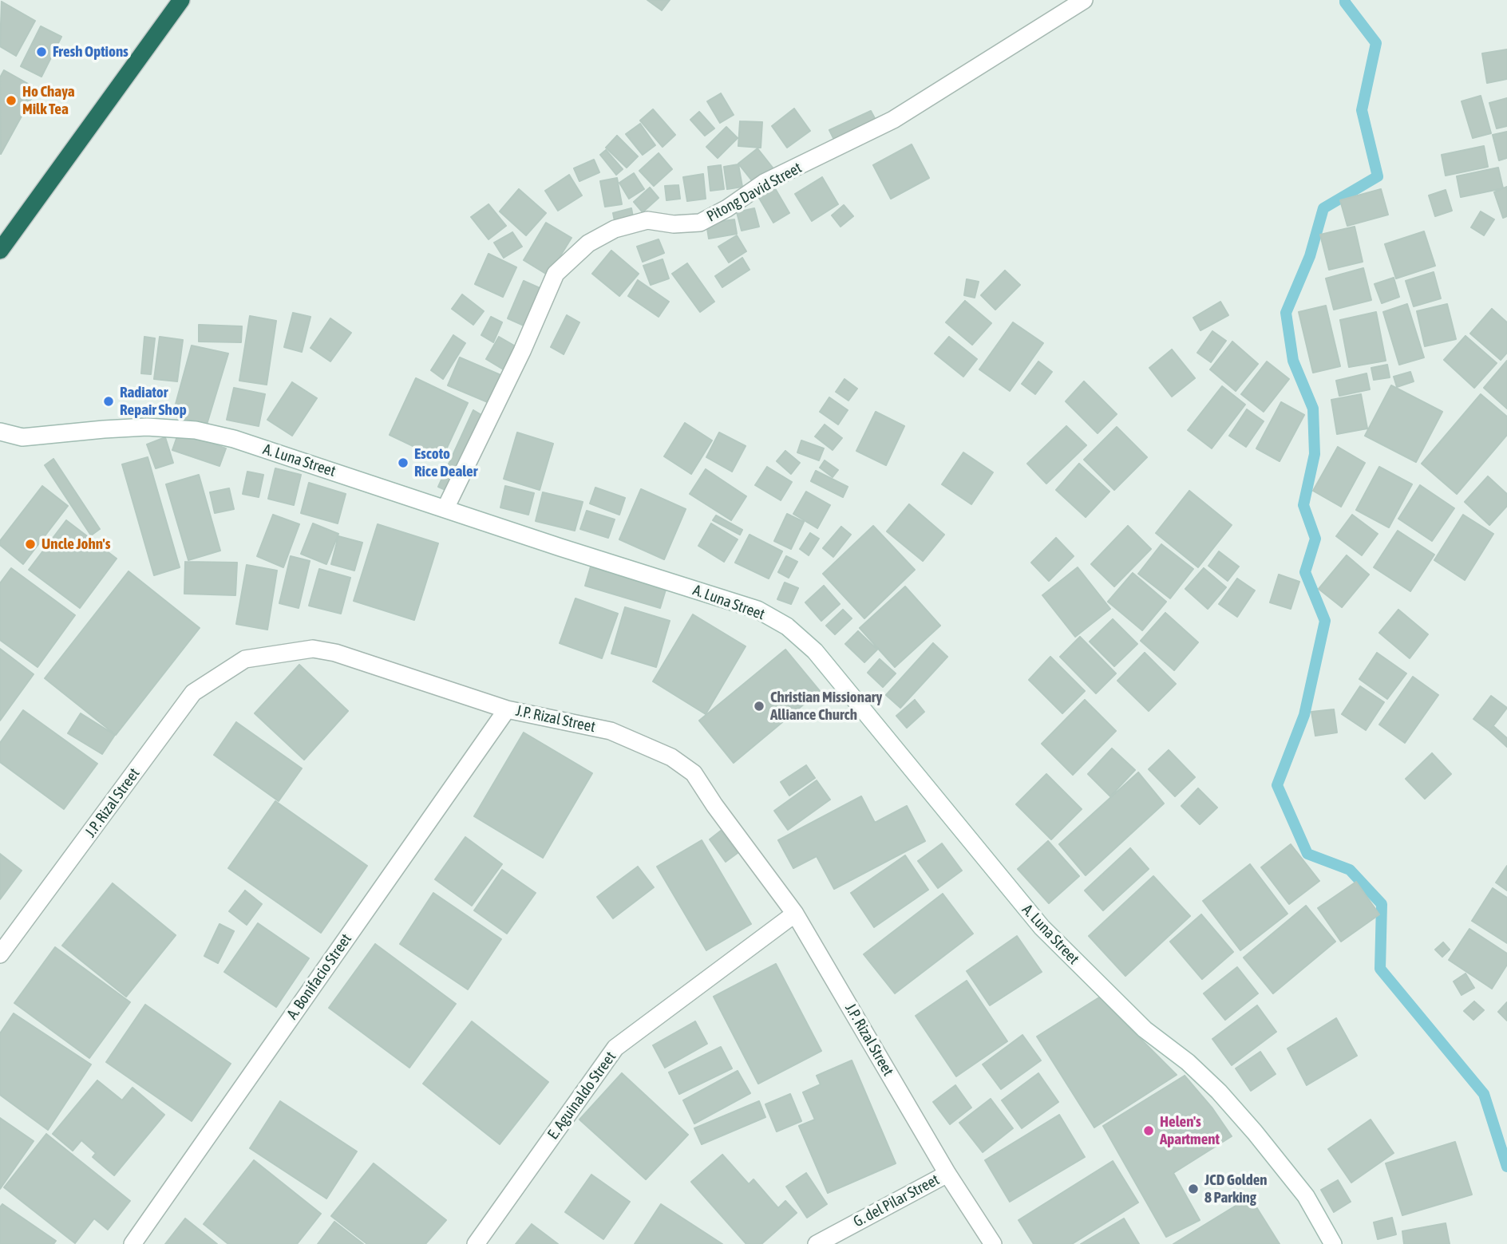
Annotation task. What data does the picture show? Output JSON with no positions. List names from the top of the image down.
{
  "streets": {
    "street": [
      "Pitong David Street",
      "A. Luna Street",
      "J.P. Rizal Street",
      "A. Bonifacio Street",
      "E. Aguinaldo Street",
      "G. del Pilar Street"
    ]
  },
  "crossings": [
    ["Pitong David Street", "A. Luna Street"],
    ["J.P. Rizal Street", "A. Bonifacio Street"],
    ["J.P. Rizal Street", "E. Aguinaldo Street"],
    ["J.P. Rizal Street", "G. del Pilar Street"]
  ],
  "places": [
    "Fresh Options",
    "Ho Chaya Milk Tea",
    "Radiator Repair Shop",
    "Escoto Rice Dealer",
    "Uncle John's",
    "Christian Missionary Alliance Church",
    "Helen's Apartment",
    "JCD Golden 8 Parking"
  ]
}
